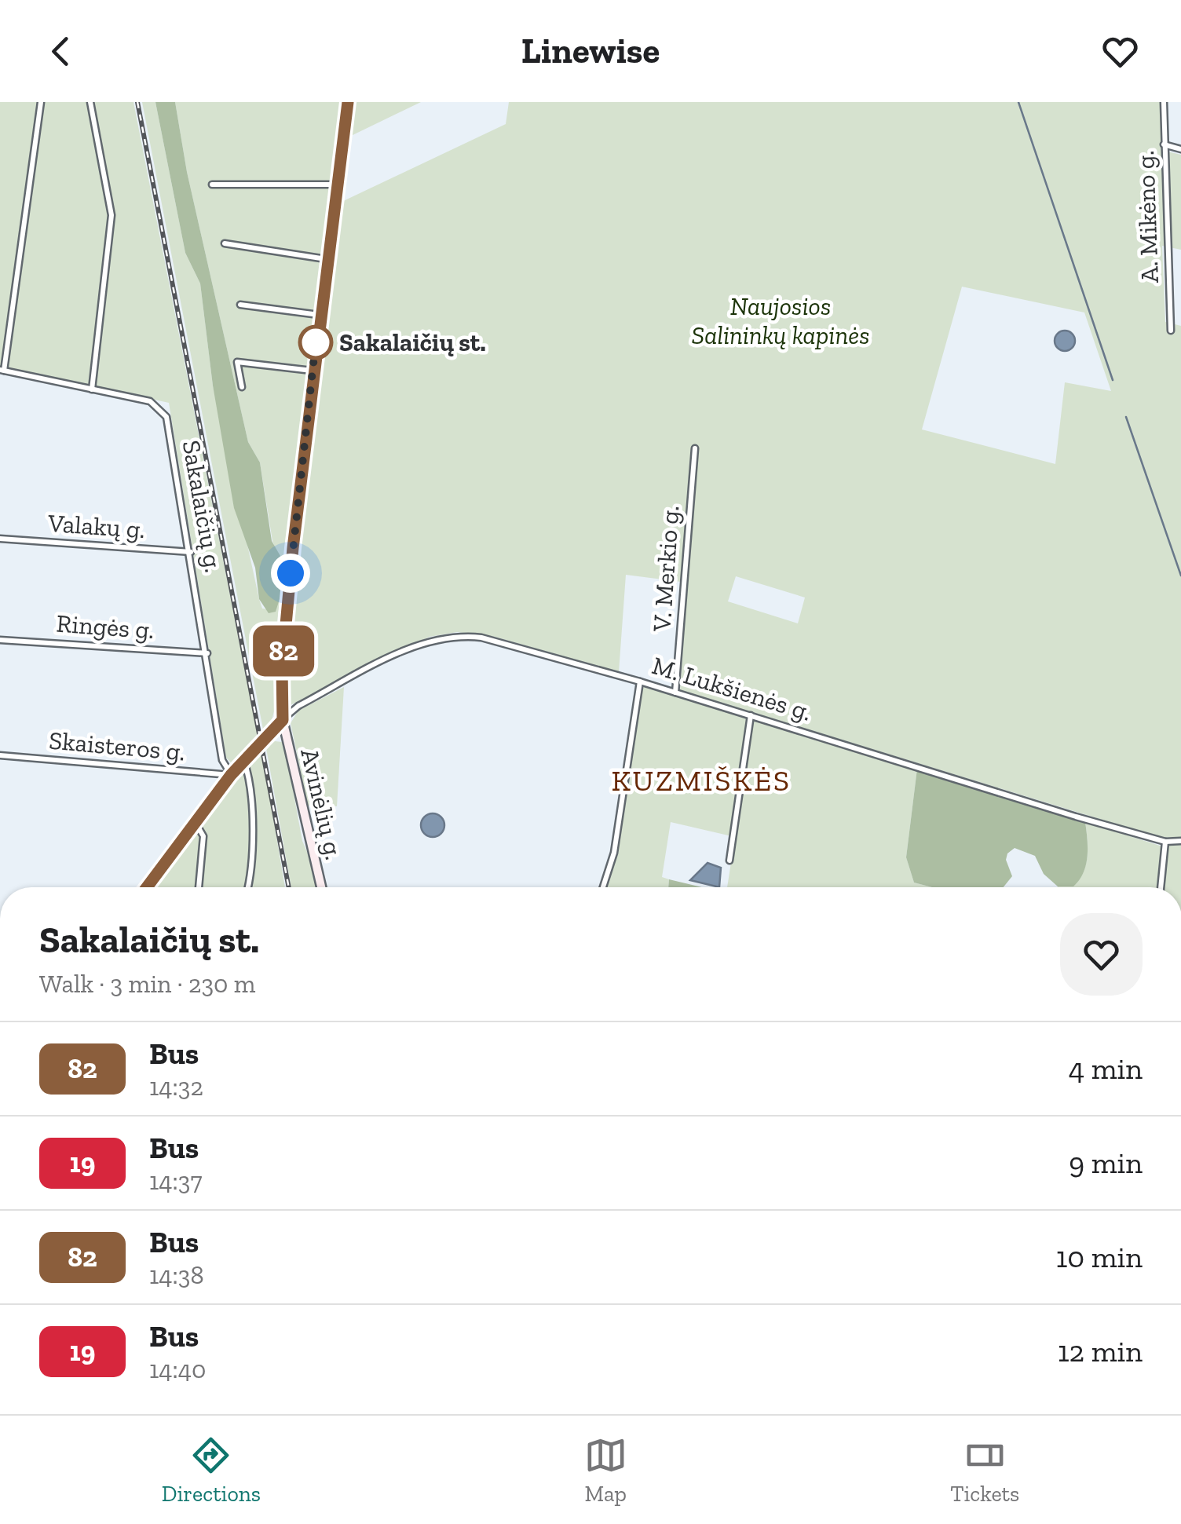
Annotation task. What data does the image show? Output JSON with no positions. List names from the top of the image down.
{
  "streets": {
    "main road": ["Avinėlių g."],
    "street": [
      "A. Mikėno g.",
      "Sakalaičių g.",
      "Valakų g.",
      "V. Merkio g.",
      "Ringės g.",
      "M. Lukšienės g.",
      "Skaisteros g."
    ]
  },
  "crossings": [
    ["Sakalaičių g.", "Valakų g."],
    ["Sakalaičių g.", "Ringės g."],
    ["Sakalaičių g.", "Skaisteros g."],
    ["V. Merkio g.", "M. Lukšienės g."],
    ["M. Lukšienės g.", "Avinėlių g."]
  ],
  "districts": ["KUZMIŠKĖS"],
  "parks": ["Naujosios Salininkų kapinės"],
  "places": ["Sakalaičių st."],
  "lines": ["bus line 82"],
  "page": {
    "header": "Linewise",
    "on_map": "82",
    "heading": ["Sakalaičių st.", "Walk · 3 min · 230 m"],
    "list": [
      {
        "mark": "82",
        "name": "Bus",
        "note": "14:32",
        "value": "4 min"
      },
      {
        "mark": "19",
        "name": "Bus",
        "note": "14:37",
        "value": "9 min"
      },
      {
        "mark": "82",
        "name": "Bus",
        "note": "14:38",
        "value": "10 min"
      },
      {
        "mark": "19",
        "name": "Bus",
        "note": "14:40",
        "value": "12 min"
      }
    ],
    "tabs": ["Directions", "Map", "Tickets"]
  }
}
